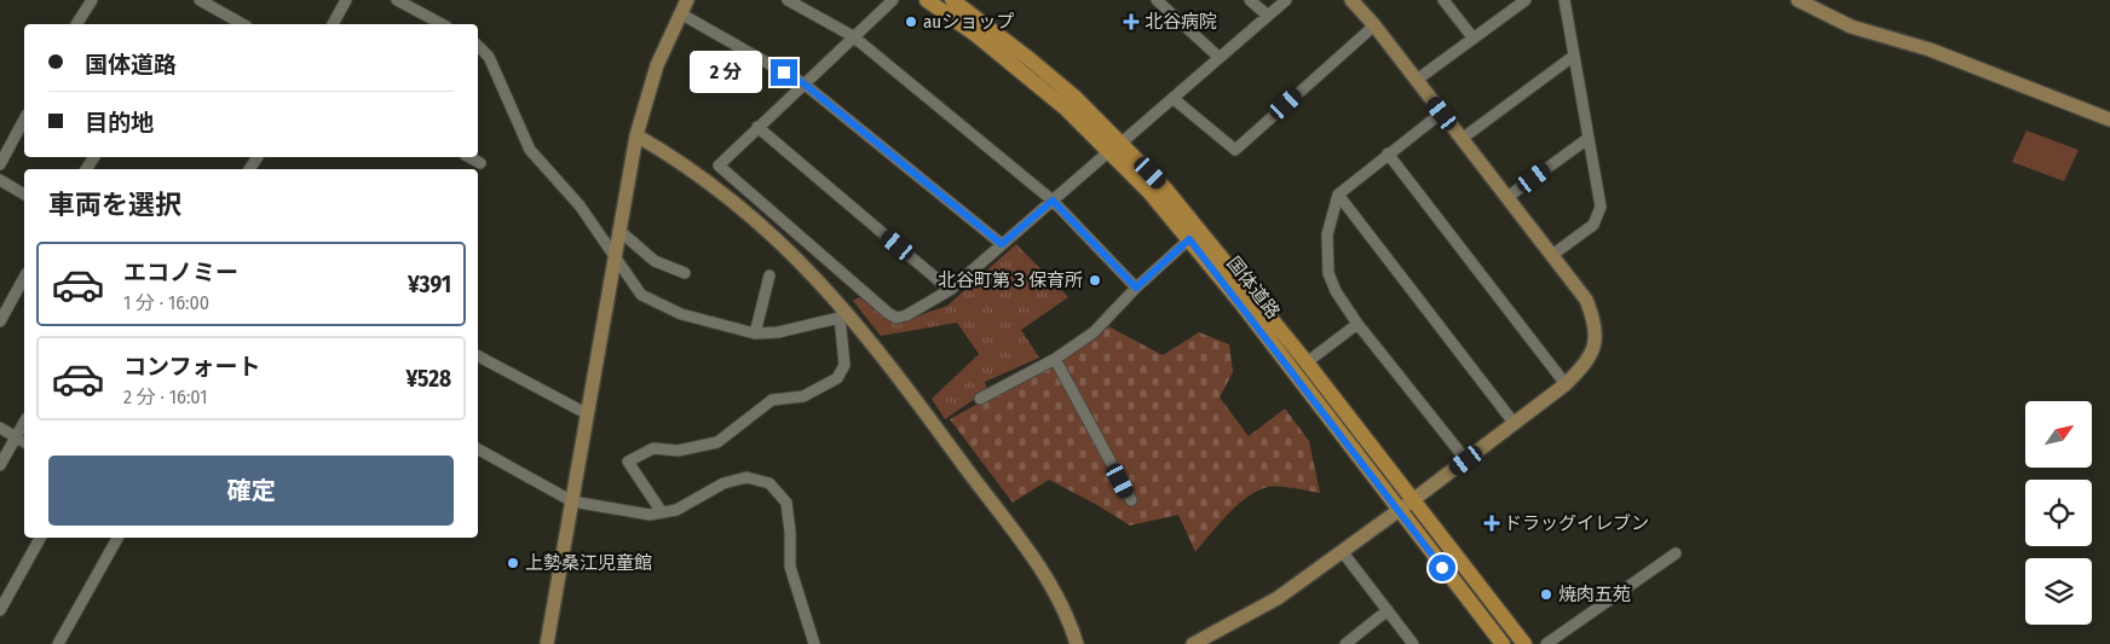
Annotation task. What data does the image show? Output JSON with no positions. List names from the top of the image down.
{
  "streets": {
    "main road": ["国体道路"]
  },
  "places": {
    "other": [
      "auショップ",
      "北谷町第３保育所",
      "上勢桑江児童館",
      "焼肉五苑"
    ],
    "health": ["北谷病院", "ドラッグイレブン"]
  },
  "north": "top right",
  "page": {
    "banner": ["国体道路", "目的地"],
    "bubble": "2 分",
    "heading": "車両を選択",
    "list": [
      {
        "name": "エコノミー",
        "note": "1 分 · 16:00",
        "value": "¥391"
      },
      {
        "name": "コンフォート",
        "note": "2 分 · 16:01",
        "value": "¥528"
      }
    ],
    "buttons": "確定"
  }
}
